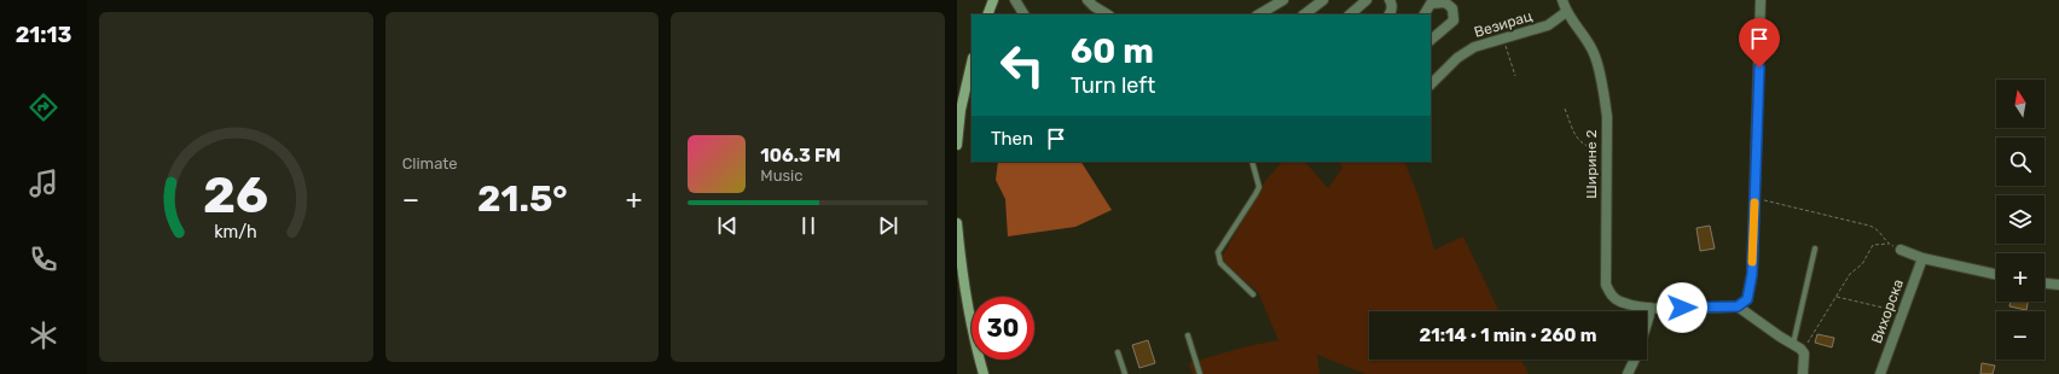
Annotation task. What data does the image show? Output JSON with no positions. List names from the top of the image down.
{
  "streets": {
    "street": ["Везирац", "Ширине 2", "Вихорска"]
  },
  "crossings": [
    ["Везирац", "Ширине 2"]
  ],
  "north": "top",
  "page": {
    "tabs": "21:13",
    "tile": "Climate",
    "turn": ["60 m", "Turn left"],
    "map_buttons": ["+", "−"],
    "then": "Then",
    "song": ["106.3 FM", "Music"],
    "heat": ["−", "21.5°", "+"],
    "limit": "30",
    "trip": "21:14 · 1 min · 260 m",
    "gauge": ["26", "km/h"]
  }
}
